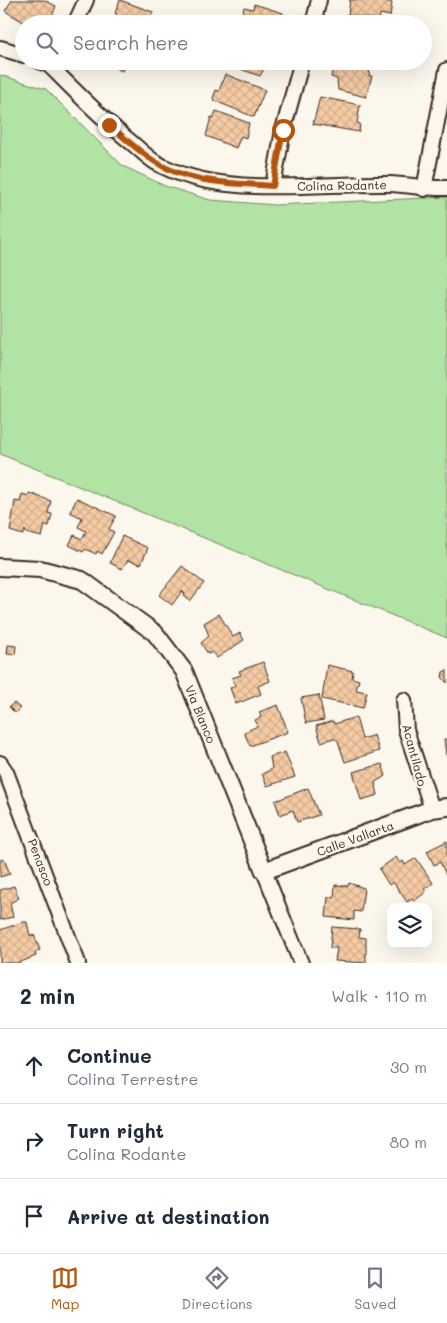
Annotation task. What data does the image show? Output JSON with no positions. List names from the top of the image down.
{
  "streets": {
    "street": [
      "Colina Rodante",
      "Via Blanco",
      "Acantilado",
      "Calle Vallarta",
      "Penasco"
    ]
  },
  "crossings": [
    ["Via Blanco", "Calle Vallarta"],
    ["Acantilado", "Calle Vallarta"]
  ],
  "page": {
    "search": "Search here",
    "heading": ["2 min", "Walk · 110 m"],
    "list": [
      ["Continue", "Colina Terrestre", "30 m"],
      ["Turn right", "Colina Rodante", "80 m"],
      "Arrive at destination"
    ],
    "nav": ["Map", "Directions", "Saved"]
  }
}
